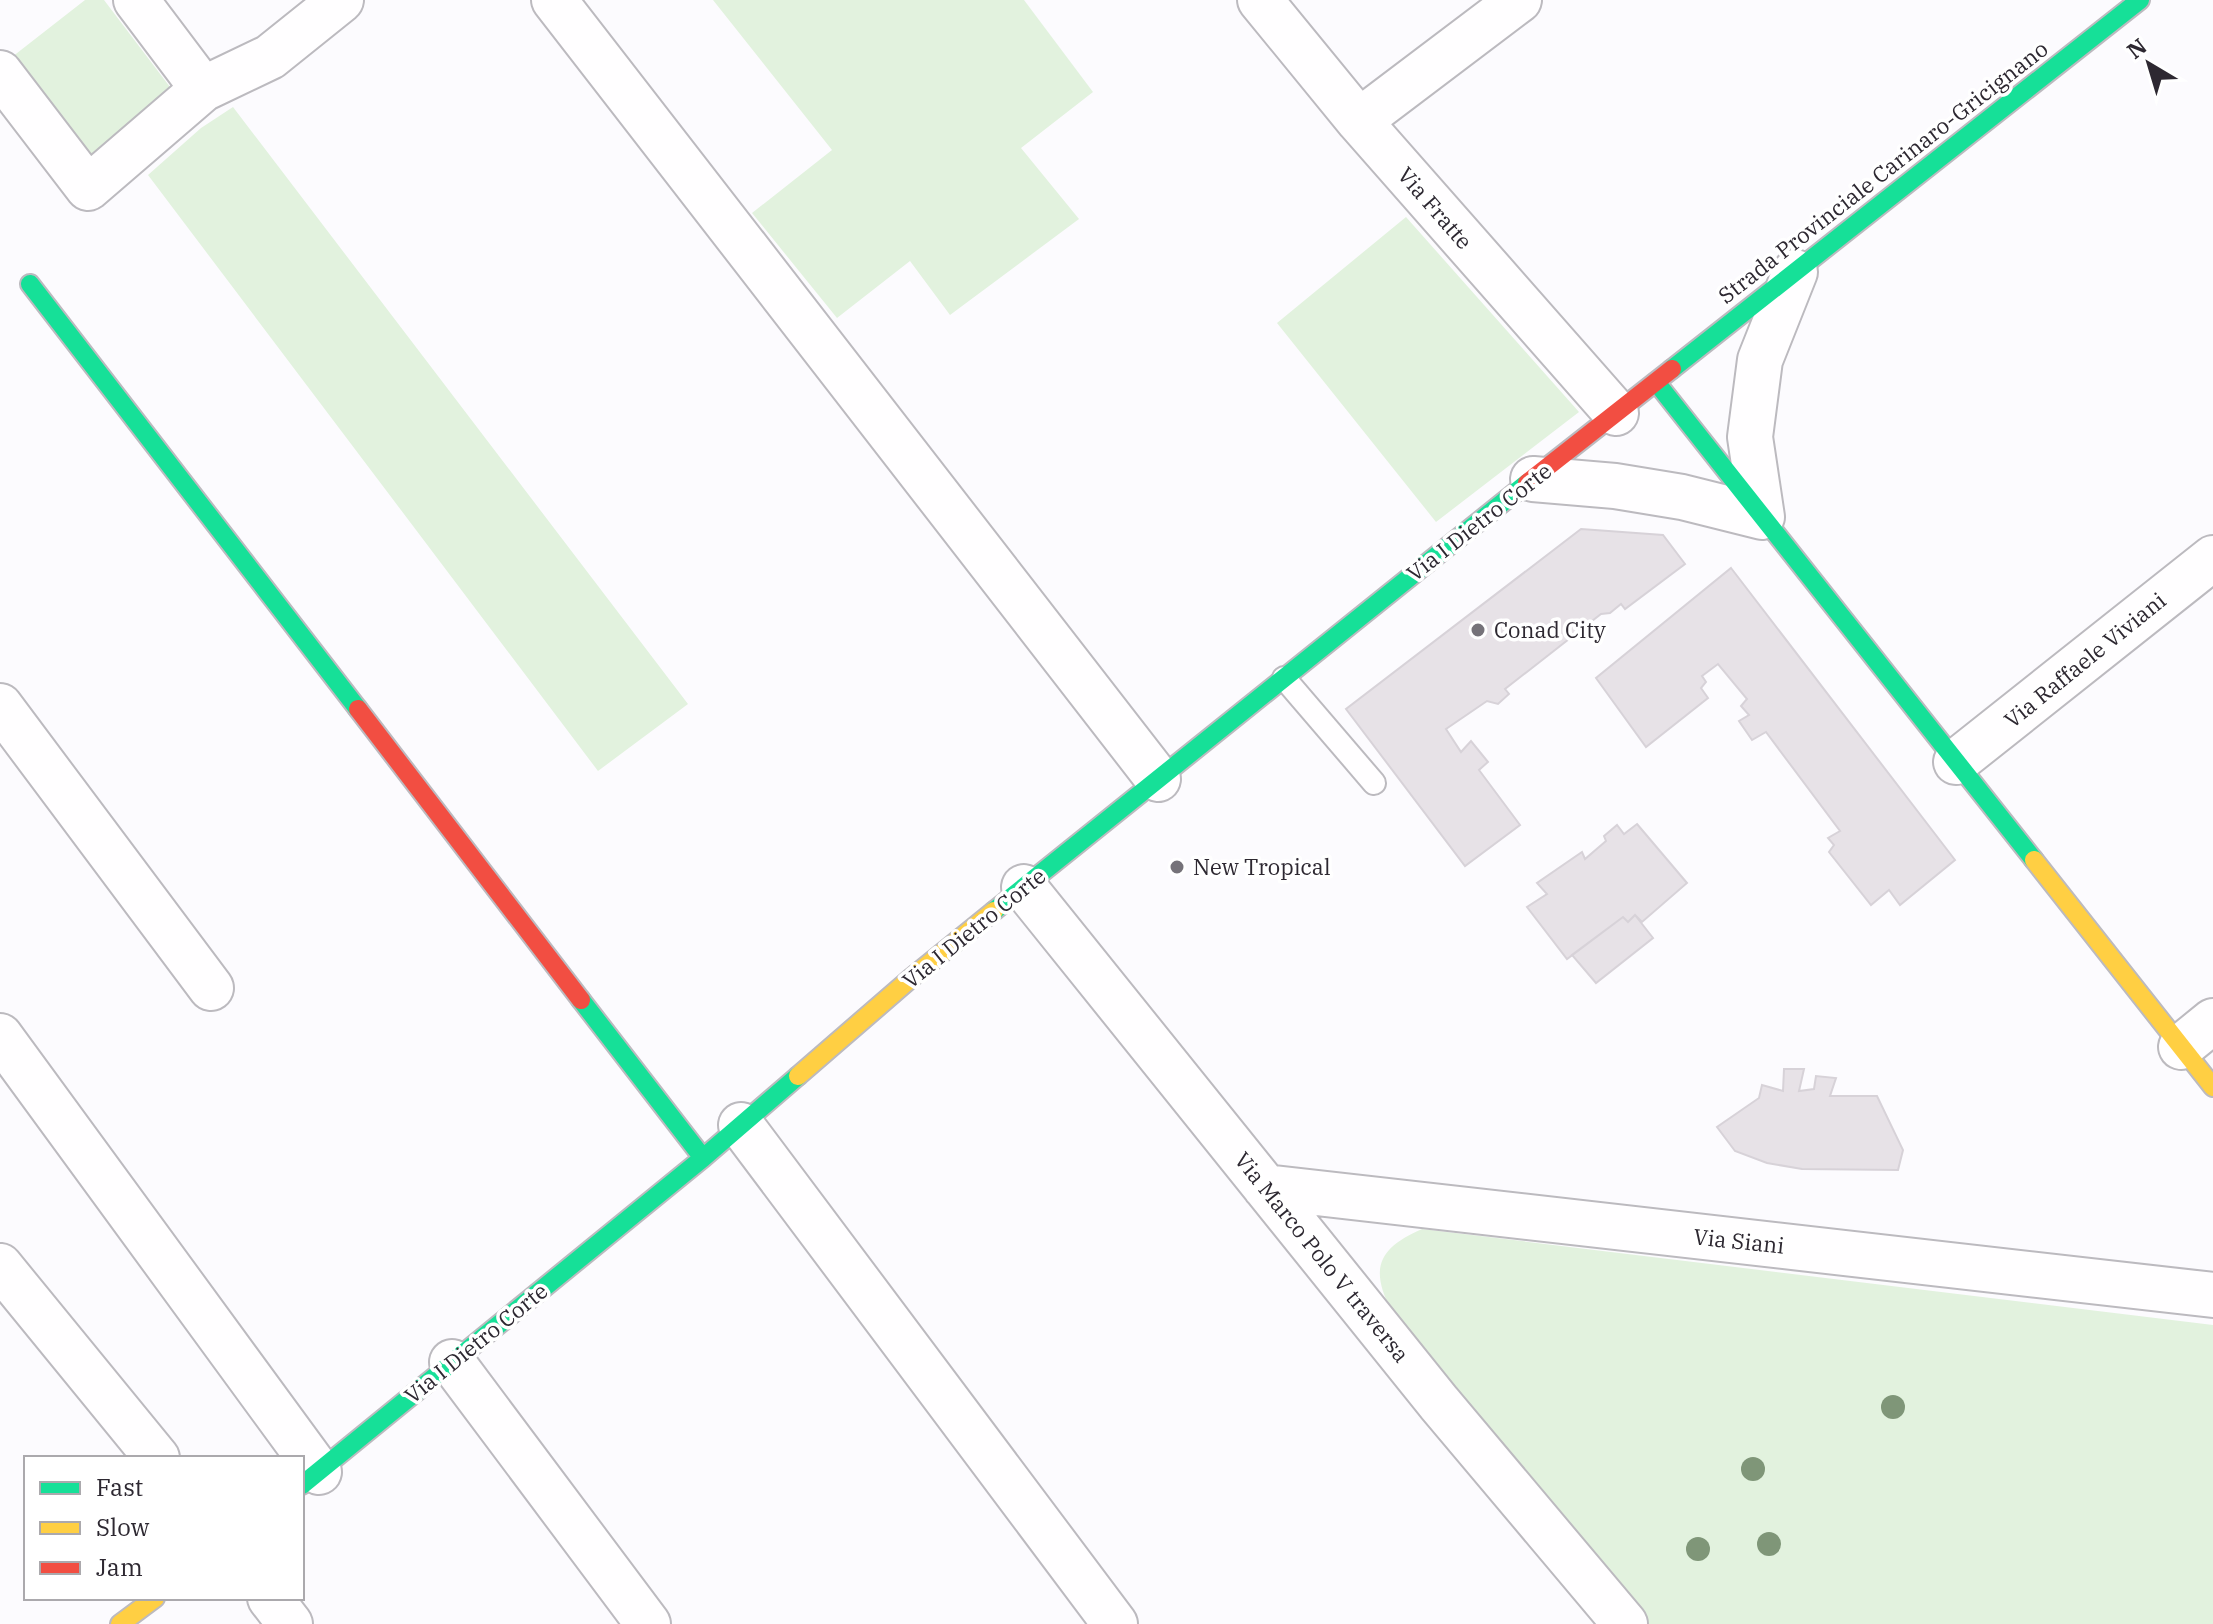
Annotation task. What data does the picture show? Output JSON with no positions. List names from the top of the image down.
{
  "streets": {
    "street": [
      "Strada Provinciale Carinaro-Gricignano",
      "Via Fratte",
      "Via I Dietro Corte",
      "Via Raffaele Viviani",
      "Via Siani",
      "Via Marco Polo V traversa"
    ]
  },
  "crossings": [
    ["Strada Provinciale Carinaro-Gricignano", "Via I Dietro Corte"],
    ["Via Fratte", "Via I Dietro Corte"],
    ["Via I Dietro Corte", "Via Marco Polo V traversa"],
    ["Via Siani", "Via Marco Polo V traversa"]
  ],
  "places": ["Conad City", "New Tropical"],
  "legend": ["Fast", "Slow", "Jam"],
  "north": "top left"
}
